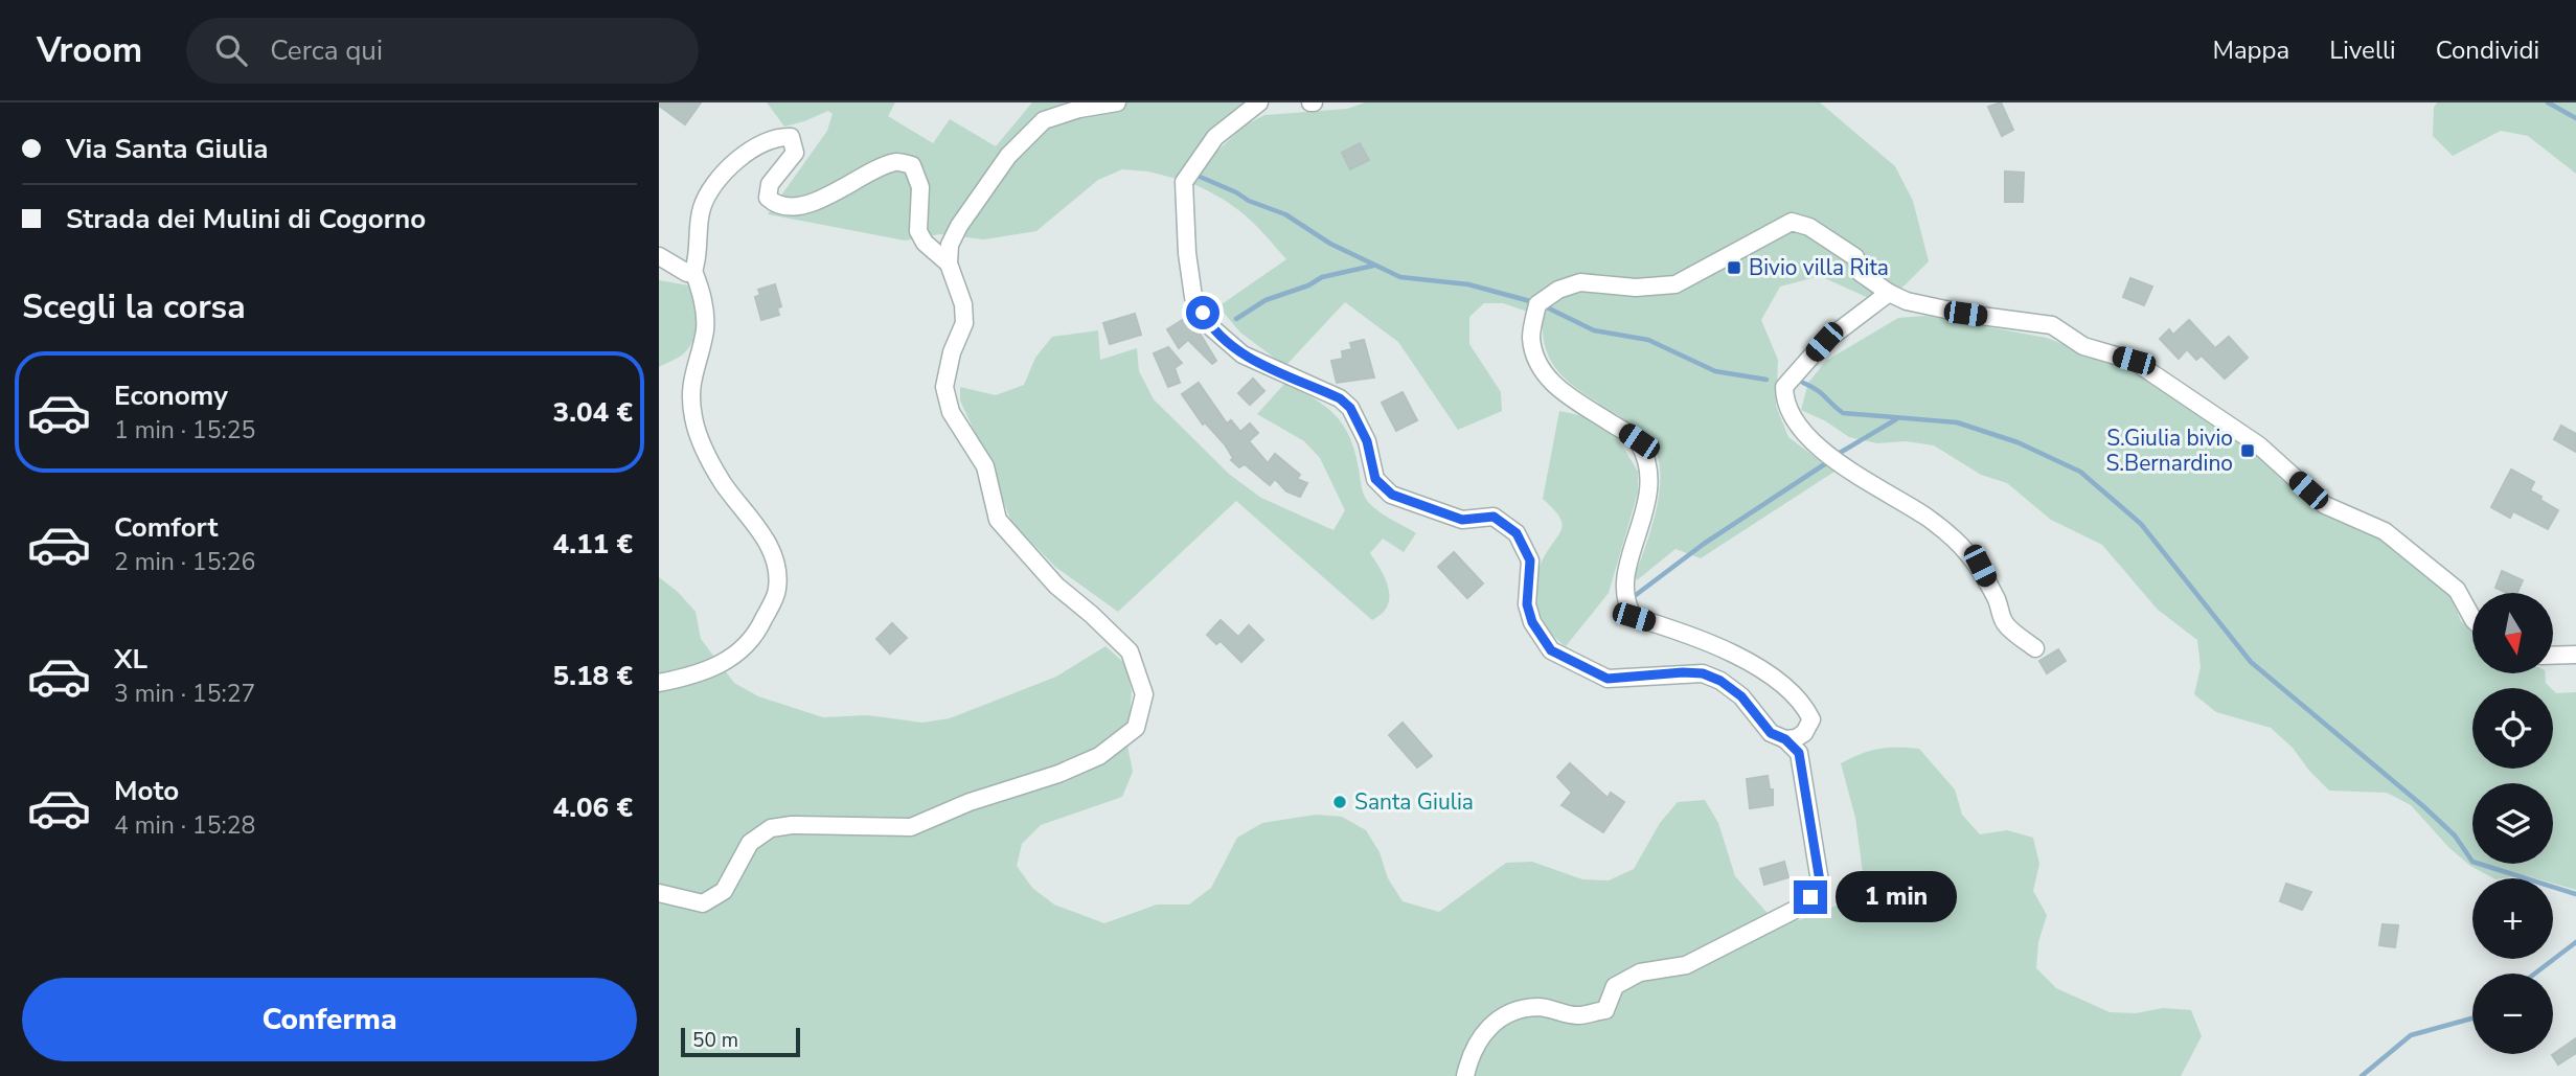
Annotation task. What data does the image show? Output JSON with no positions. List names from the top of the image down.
{
  "places": {
    "transit": ["Bivio villa Rita", "S.Giulia bivio S.Bernardino"],
    "other": ["Santa Giulia"]
  },
  "scale_bar": "50 m",
  "north": "bottom",
  "page": {
    "header": "Vroom",
    "search": "Cerca qui",
    "nav": ["Mappa", "Livelli", "Condividi"],
    "banner": ["Via Santa Giulia", "Strada dei Mulini di Cogorno"],
    "heading": "Scegli la corsa",
    "list": [
      {
        "name": "Economy",
        "note": "1 min · 15:25",
        "value": "3.04 €"
      },
      {
        "name": "Comfort",
        "note": "2 min · 15:26",
        "value": "4.11 €"
      },
      {
        "name": "XL",
        "note": "3 min · 15:27",
        "value": "5.18 €"
      },
      {
        "name": "Moto",
        "note": "4 min · 15:28",
        "value": "4.06 €"
      }
    ],
    "map_buttons": ["+", "−"],
    "bubble": "1 min",
    "buttons": "Conferma",
    "scale": "50 m"
  }
}
